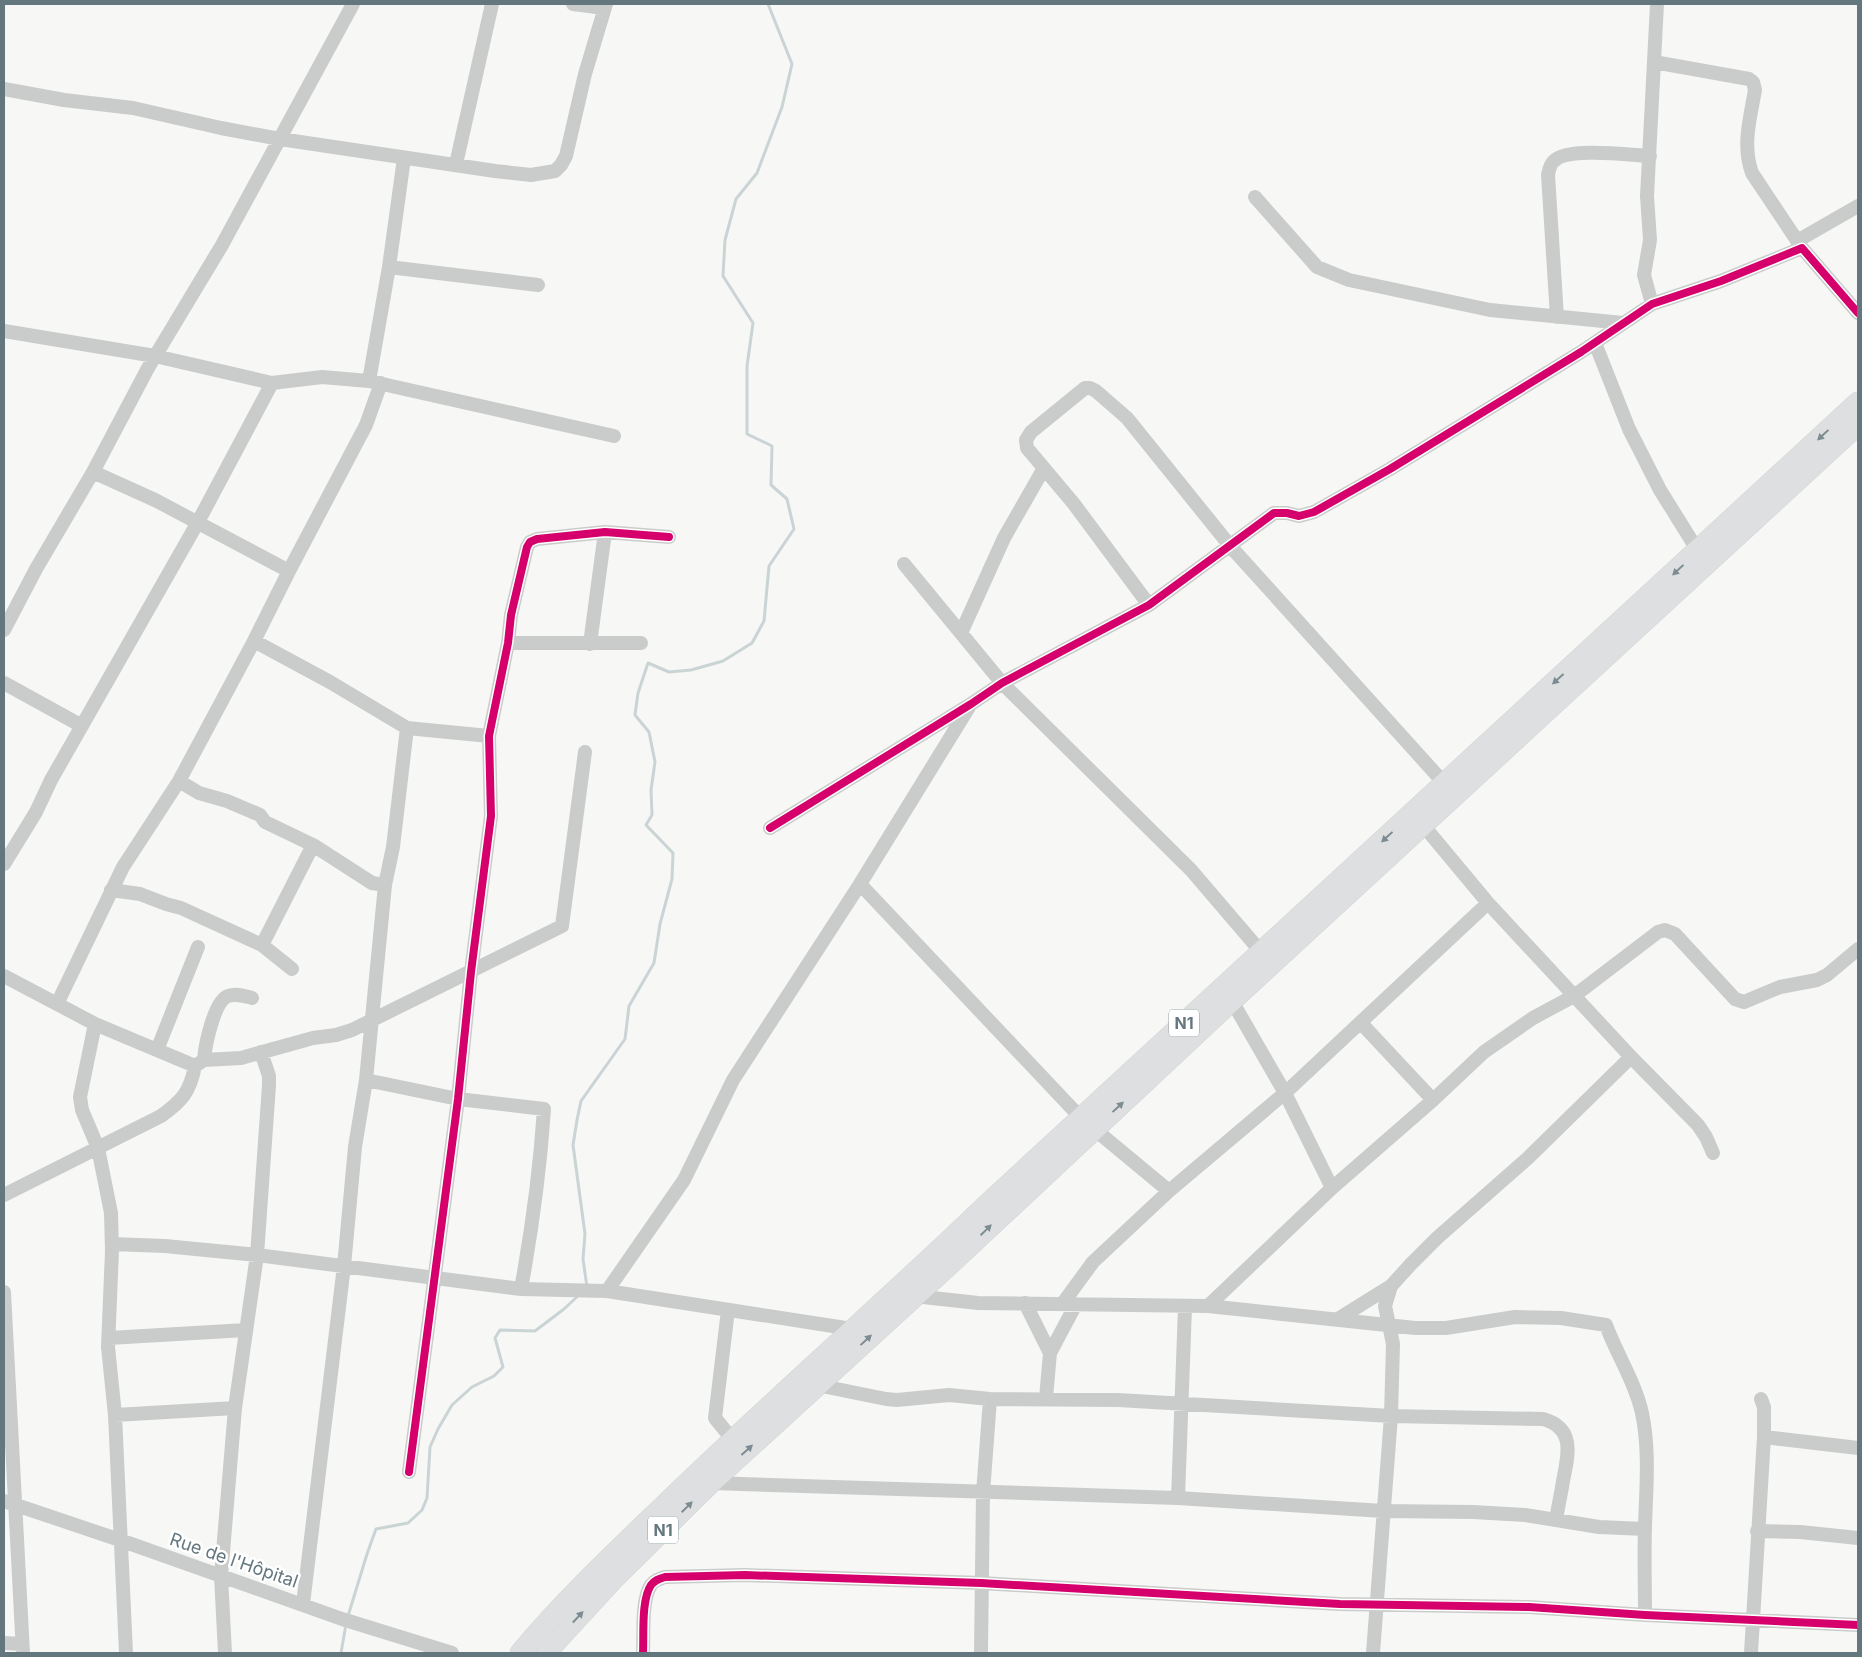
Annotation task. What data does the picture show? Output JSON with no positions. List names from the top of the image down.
{
  "streets": {
    "highway": ["N1"],
    "street": ["Rue de l'Hôpital"]
  }
}
